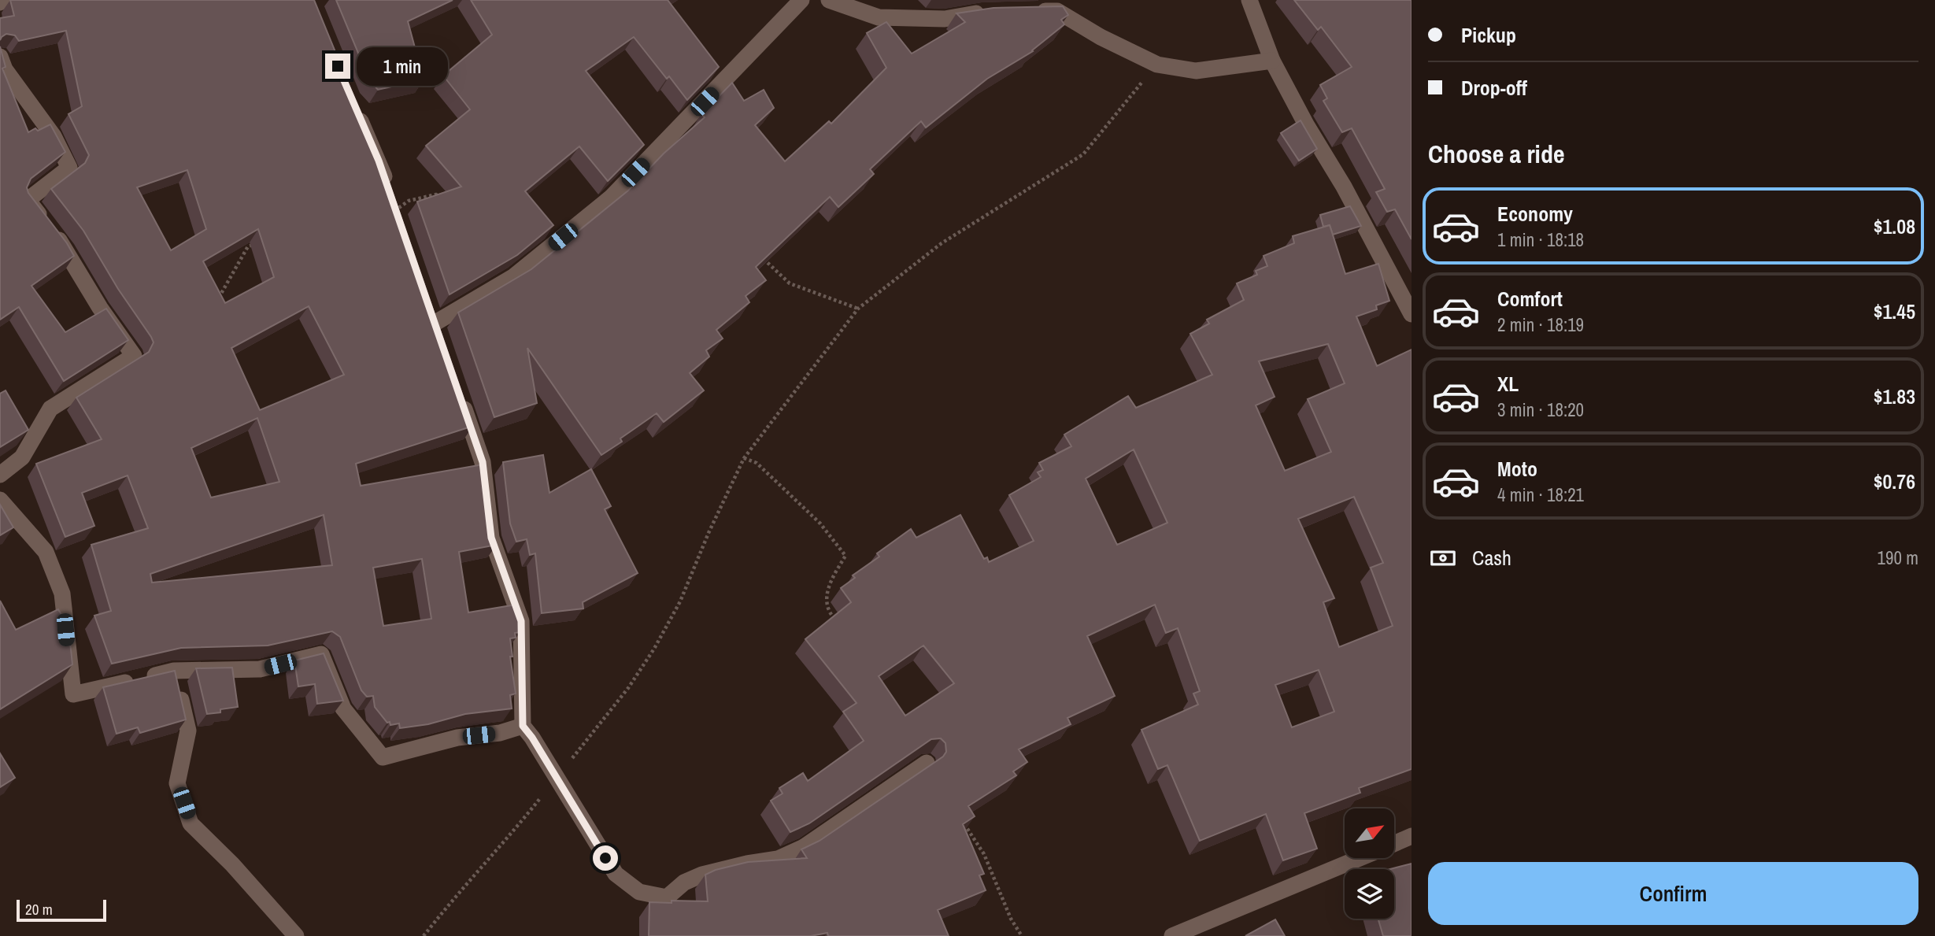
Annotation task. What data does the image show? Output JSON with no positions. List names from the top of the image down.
{
  "scale_bar": "20 m",
  "north": "top right",
  "page": {
    "banner": ["Pickup", "Drop-off"],
    "bubble": "1 min",
    "heading": "Choose a ride",
    "list": [
      {
        "name": "Economy",
        "note": "1 min · 18:18",
        "value": "$1.08"
      },
      {
        "name": "Comfort",
        "note": "2 min · 18:19",
        "value": "$1.45"
      },
      {
        "name": "XL",
        "note": "3 min · 18:20",
        "value": "$1.83"
      },
      {
        "name": "Moto",
        "note": "4 min · 18:21",
        "value": "$0.76"
      }
    ],
    "pay": ["Cash", "190 m"],
    "buttons": "Confirm",
    "scale": "20 m"
  }
}
